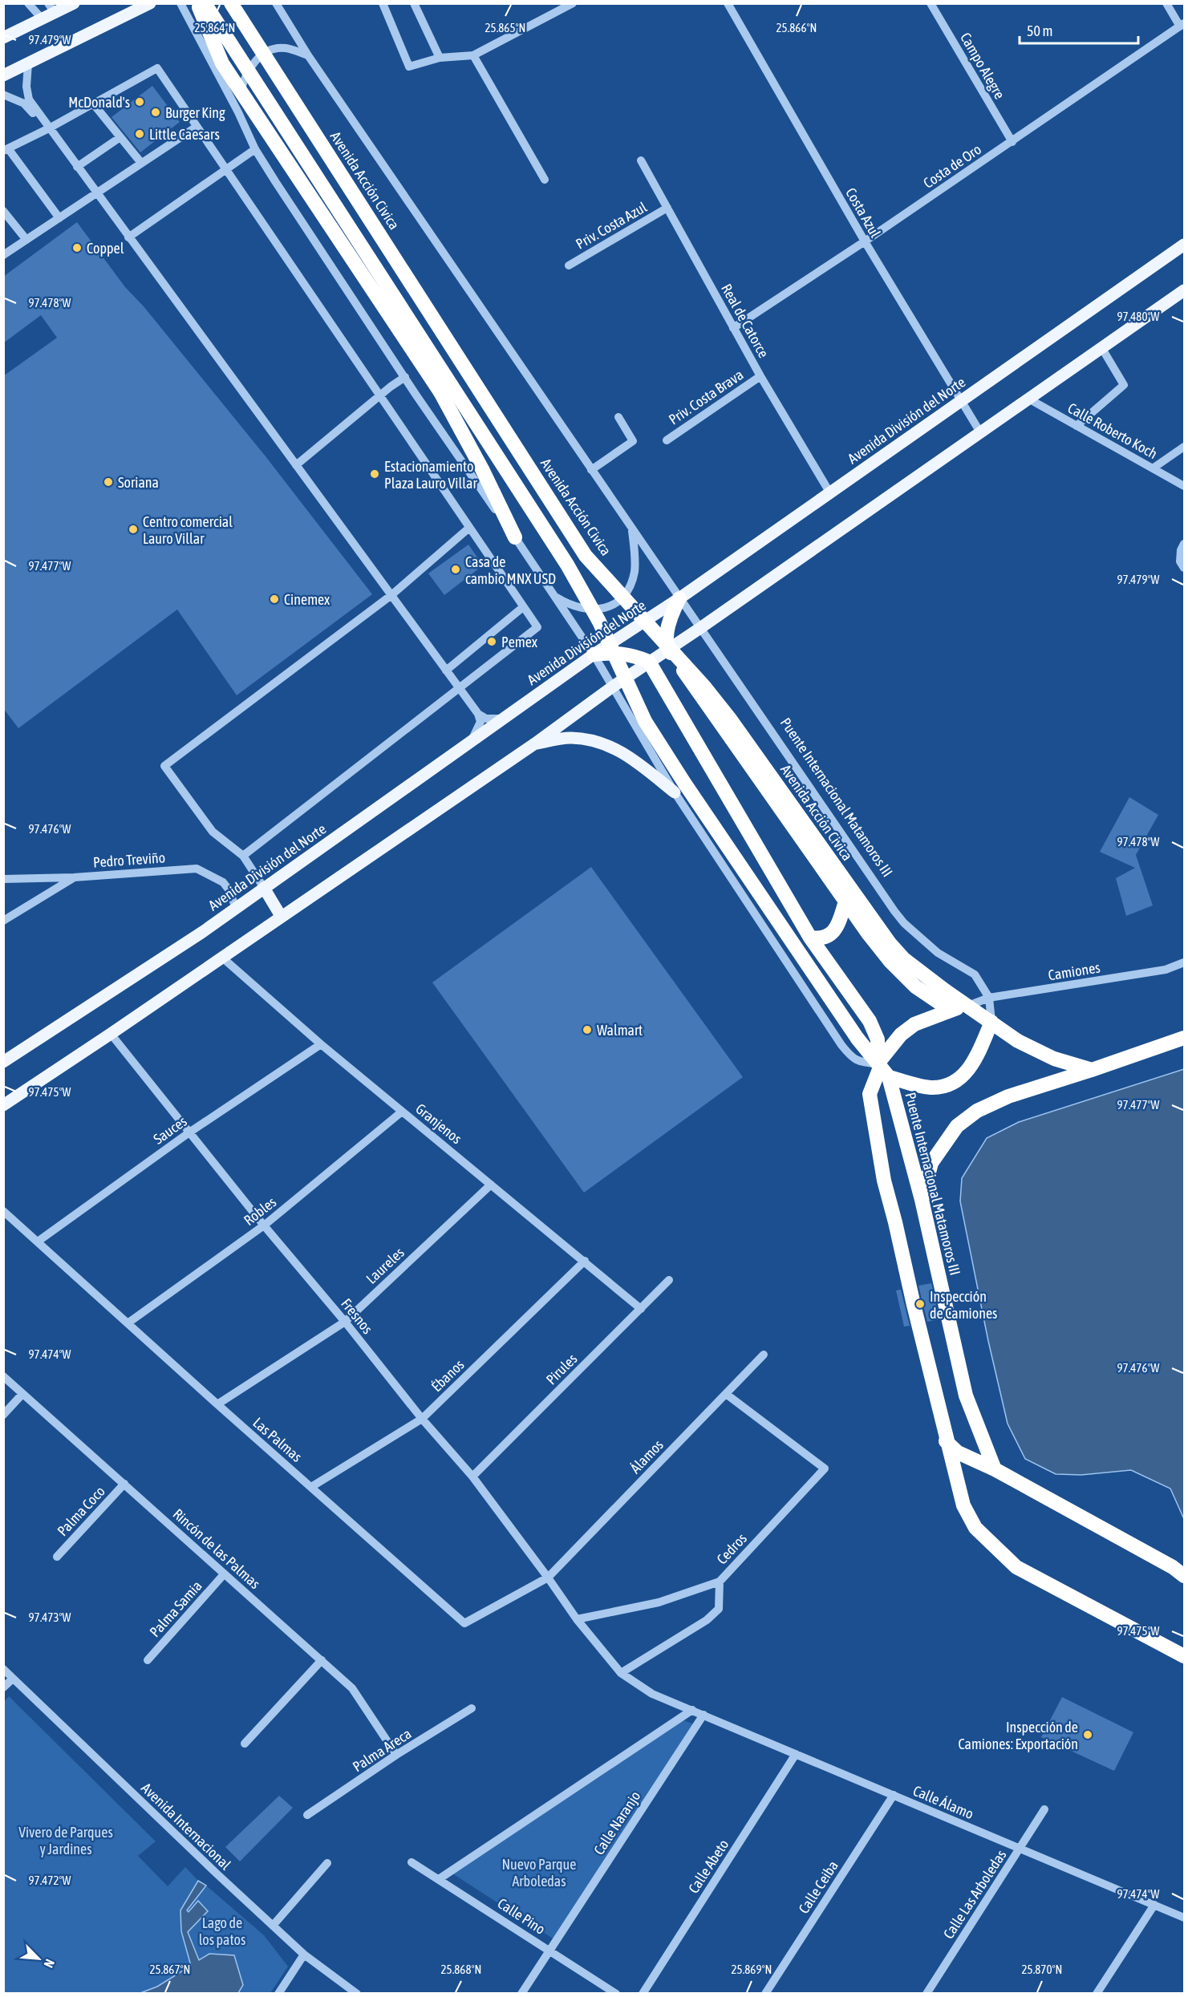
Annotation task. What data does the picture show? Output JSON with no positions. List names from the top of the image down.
{
  "streets": {
    "highway": ["Avenida Acción Civica", "Puente Internacional Matamoros III"],
    "main road": ["Avenida División del Norte"],
    "street": [
      "Campo Alegre",
      "Costa de Oro",
      "Costa Azul",
      "Priv. Costa Azul",
      "Real de Catorce",
      "Priv. Costa Brava",
      "Calle Roberto Koch",
      "Pedro Treviño",
      "Camiones",
      "Granjenos",
      "Sauces",
      "Robles",
      "Laureles",
      "Fresnos",
      "Pirules",
      "Ébanos",
      "Las Palmas",
      "Álamos",
      "Palma Coco",
      "Rincón de las Palmas",
      "Cedros",
      "Palma Samia",
      "Palma Areca",
      "Calle Álamo",
      "Calle Naranjo",
      "Avenida Internacional",
      "Calle Abeto",
      "Calle Ceiba",
      "Calle Las Arboledas",
      "Calle Pino"
    ]
  },
  "crossings": [
    ["Campo Alegre", "Costa de Oro"],
    ["Costa de Oro", "Costa Azul"],
    ["Costa de Oro", "Real de Catorce"],
    ["Avenida Acción Civica", "Avenida División del Norte"],
    ["Avenida Acción Civica", "Puente Internacional Matamoros III"],
    ["Avenida Acción Civica", "Camiones"],
    ["Costa Azul", "Avenida División del Norte"],
    ["Priv. Costa Azul", "Real de Catorce"],
    ["Real de Catorce", "Priv. Costa Brava"],
    ["Real de Catorce", "Avenida División del Norte"],
    ["Avenida División del Norte", "Puente Internacional Matamoros III"],
    ["Avenida División del Norte", "Pedro Treviño"],
    ["Puente Internacional Matamoros III", "Camiones"],
    ["Granjenos", "Sauces"],
    ["Granjenos", "Robles"],
    ["Granjenos", "Laureles"],
    ["Granjenos", "Pirules"],
    ["Granjenos", "Ébanos"],
    ["Sauces", "Fresnos"],
    ["Sauces", "Las Palmas"],
    ["Robles", "Fresnos"],
    ["Robles", "Las Palmas"],
    ["Laureles", "Fresnos"],
    ["Laureles", "Las Palmas"],
    ["Fresnos", "Pirules"],
    ["Fresnos", "Ébanos"],
    ["Fresnos", "Las Palmas"],
    ["Fresnos", "Álamos"],
    ["Fresnos", "Cedros"],
    ["Fresnos", "Calle Álamo"],
    ["Ébanos", "Las Palmas"],
    ["Las Palmas", "Álamos"],
    ["Álamos", "Cedros"],
    ["Palma Coco", "Rincón de las Palmas"],
    ["Rincón de las Palmas", "Palma Samia"],
    ["Rincón de las Palmas", "Palma Areca"],
    ["Calle Álamo", "Calle Naranjo"],
    ["Calle Álamo", "Calle Abeto"],
    ["Calle Álamo", "Calle Ceiba"],
    ["Calle Álamo", "Calle Las Arboledas"],
    ["Calle Naranjo", "Calle Pino"]
  ],
  "parks": ["Vivero de Parques y Jardines", "Nuevo Parque Arboledas", "Lago de los patos"],
  "places": [
    "McDonald's",
    "Burger King",
    "Little Caesars",
    "Coppel",
    "Estacionamiento Plaza Lauro Villar",
    "Soriana",
    "Centro comercial Lauro Villar",
    "Casa de cambio MNX USD",
    "Cinemex",
    "Pemex",
    "Walmart",
    "Inspección de Camiones",
    "Inspección de Camiones: Exportación"
  ],
  "scale_bar": "50 m",
  "north": "bottom right",
  "coordinates": [
    "25.864°N",
    "25.865°N",
    "25.866°N",
    "97.479°W",
    "97.478°W",
    "97.480°W",
    "97.477°W",
    "97.476°W",
    "97.475°W",
    "97.474°W",
    "97.473°W",
    "97.472°W",
    "25.867°N",
    "25.868°N",
    "25.869°N",
    "25.870°N"
  ]
}
